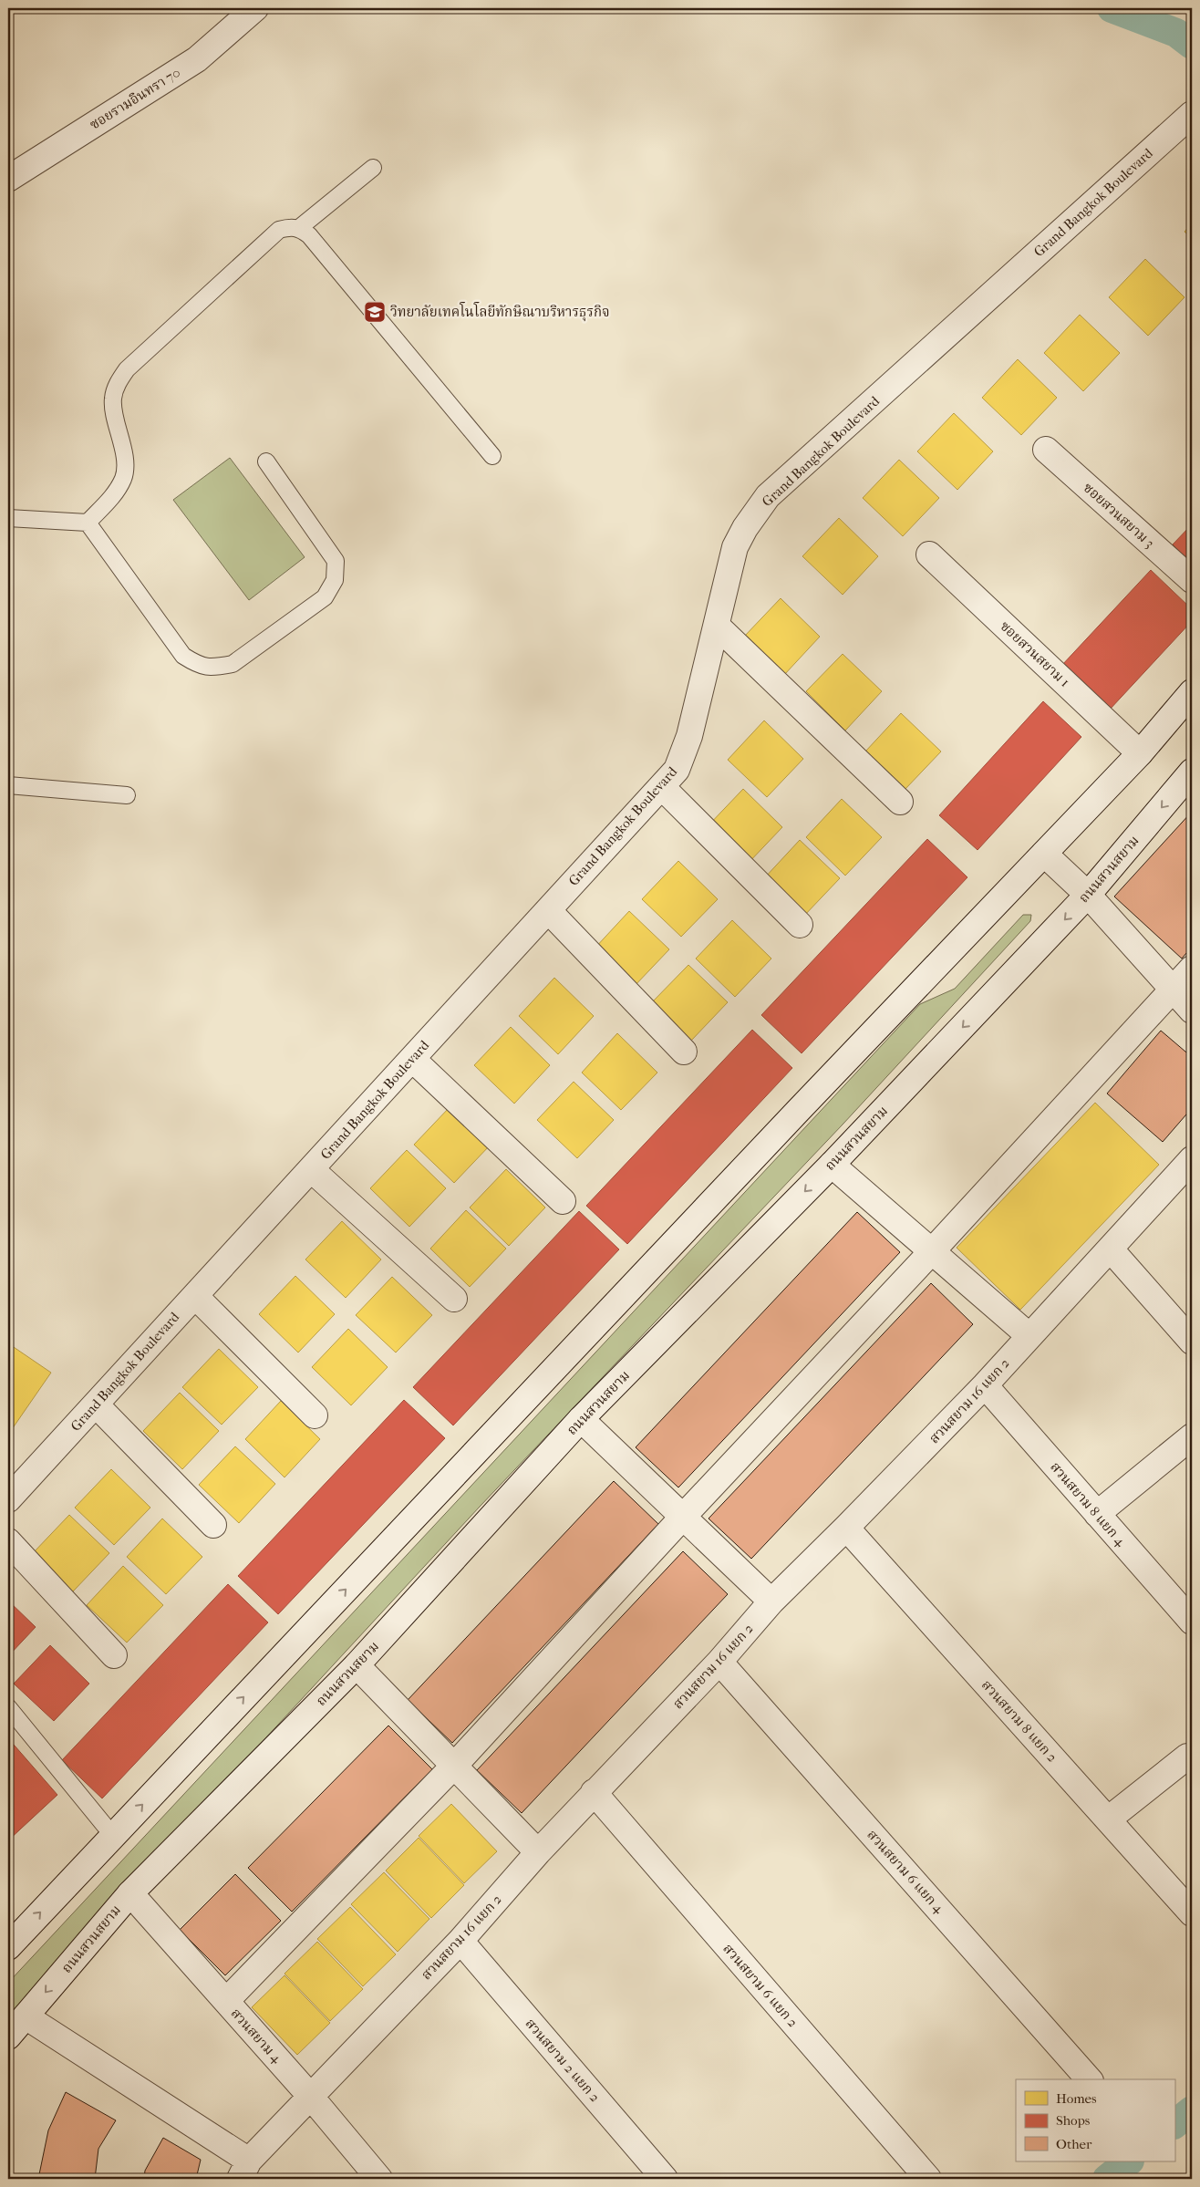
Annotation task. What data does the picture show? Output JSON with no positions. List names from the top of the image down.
{
  "streets": {
    "street": [
      "ซอยรามอินทรา 70",
      "Grand Bangkok Boulevard",
      "ซอยสวนสยาม 3",
      "ซอยสวนสยาม 1",
      "ถนนสวนสยาม",
      "สวนสยาม 16 แยก 2",
      "สวนสยาม 8 แยก 4",
      "สวนสยาม 8 แยก 2",
      "สวนสยาม 6 แยก 4",
      "สวนสยาม 6 แยก 2",
      "สวนสยาม 4",
      "สวนสยาม 2 แยก 2"
    ]
  },
  "crossings": [
    ["ถนนสวนสยาม", "สวนสยาม 4"],
    ["สวนสยาม 16 แยก 2", "สวนสยาม 8 แยก 4"],
    ["สวนสยาม 16 แยก 2", "สวนสยาม 8 แยก 2"],
    ["สวนสยาม 16 แยก 2", "สวนสยาม 6 แยก 4"],
    ["สวนสยาม 16 แยก 2", "สวนสยาม 6 แยก 2"],
    ["สวนสยาม 16 แยก 2", "สวนสยาม 4"],
    ["สวนสยาม 16 แยก 2", "สวนสยาม 2 แยก 2"]
  ],
  "places": {
    "school or university": ["วิทยาลัยเทคโนโลยีทักษิณาบริหารธุรกิจ"]
  },
  "legend": ["Homes", "Shops", "Other"]
}
